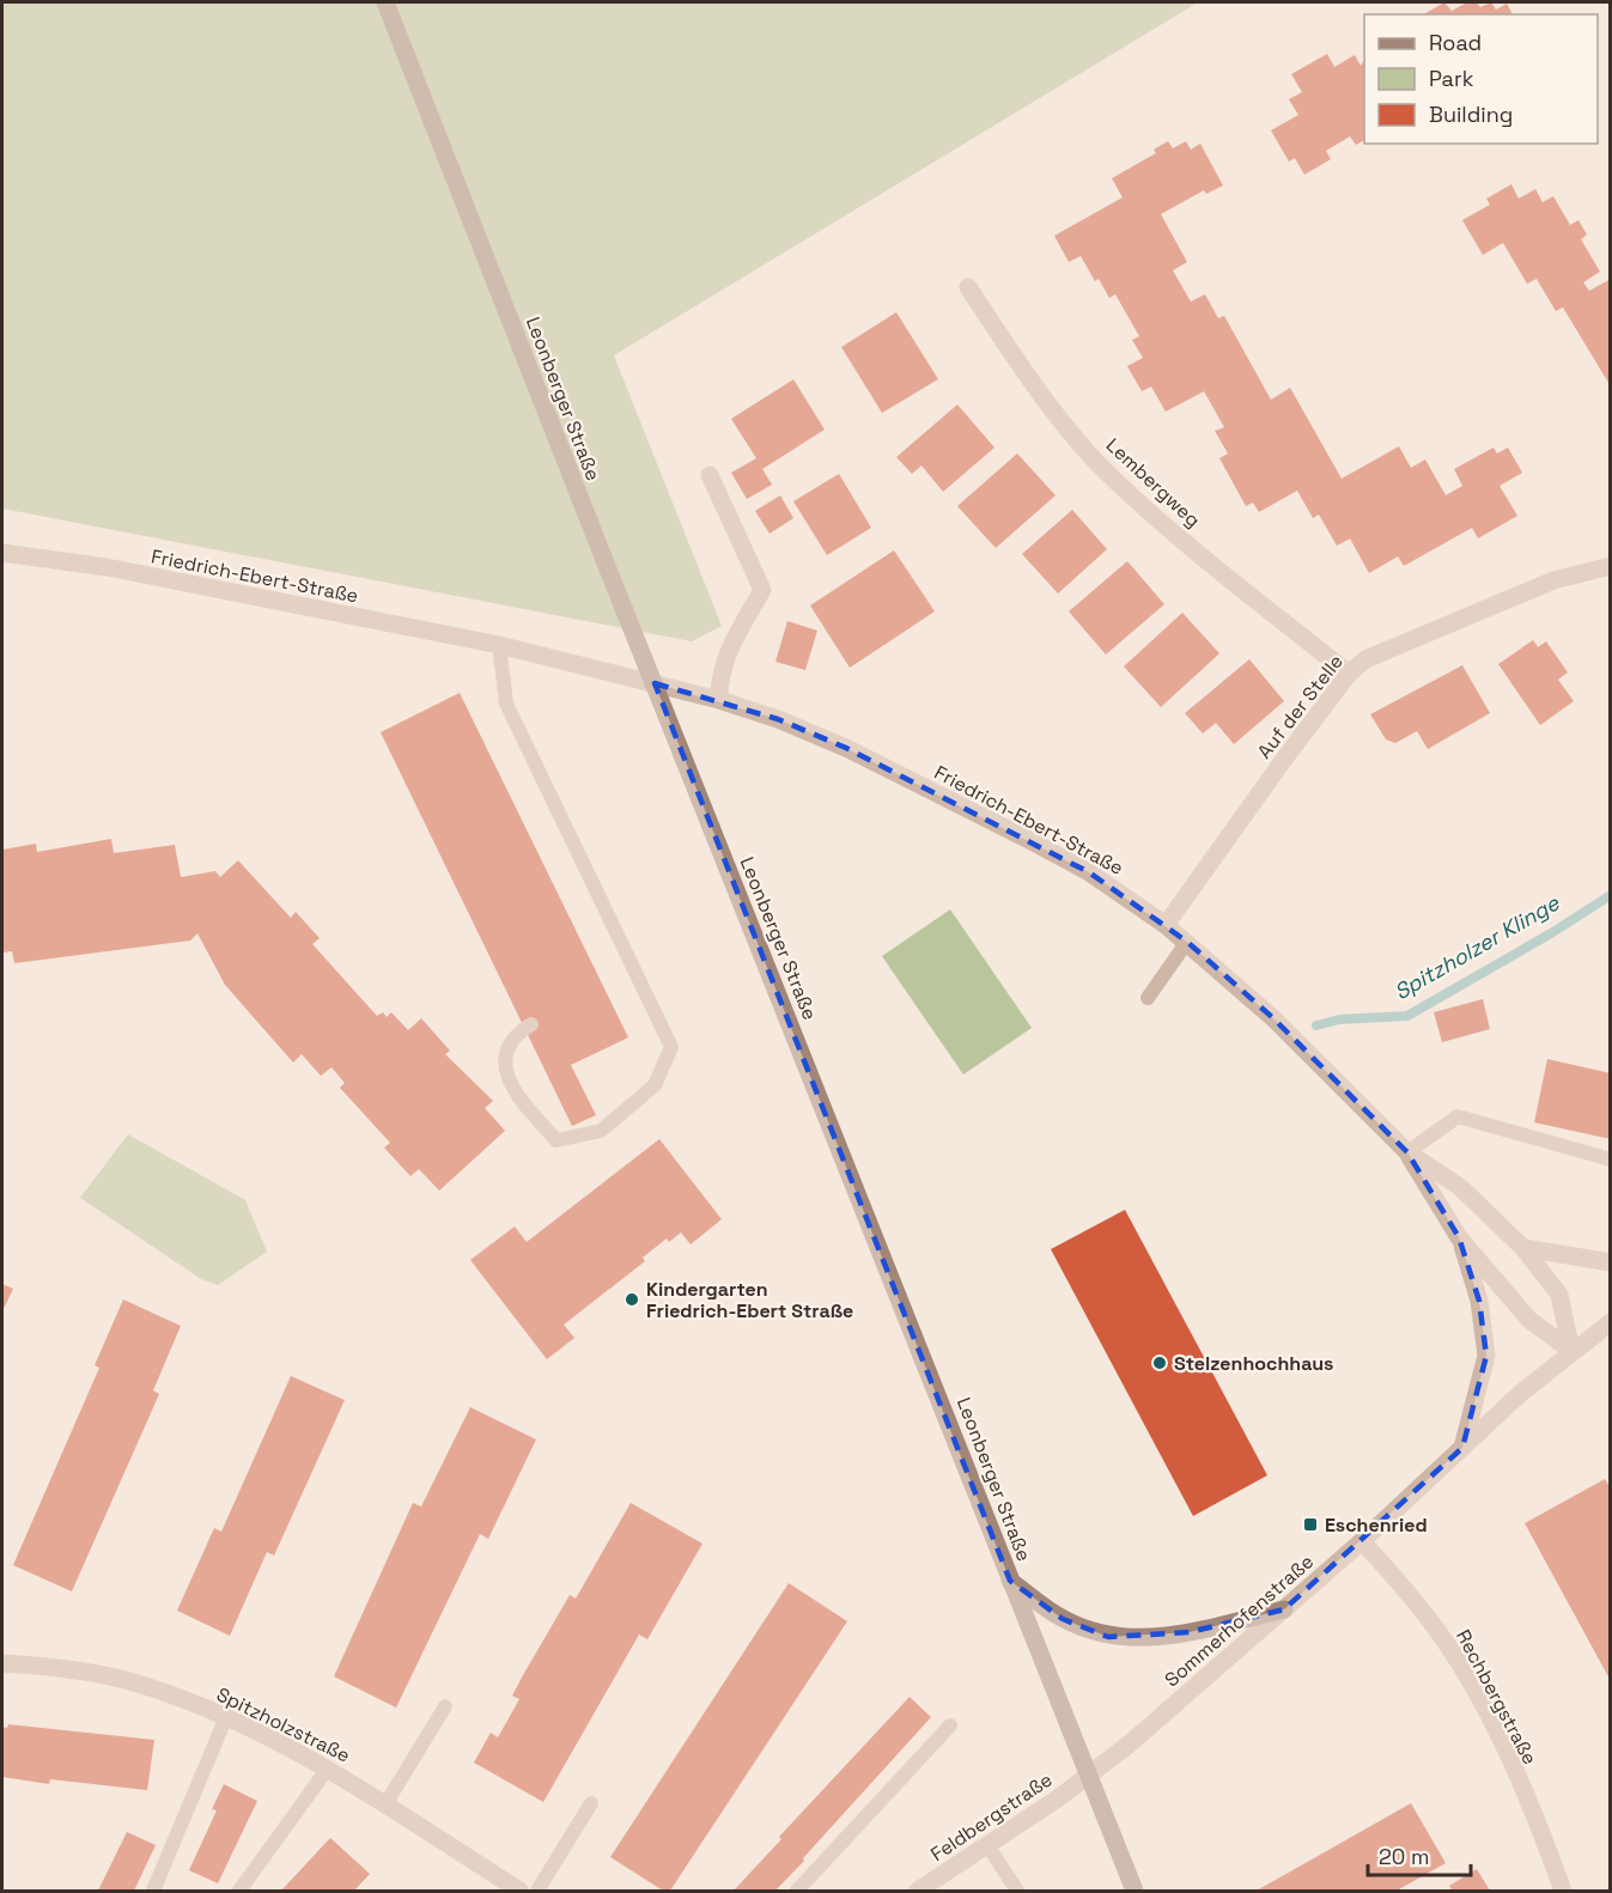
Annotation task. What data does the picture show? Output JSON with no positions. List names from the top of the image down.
{
  "streets": {
    "main road": ["Leonberger Straße"],
    "street": [
      "Lembergweg",
      "Friedrich-Ebert-Straße",
      "Auf der Stelle",
      "Sommerhofenstraße",
      "Rechbergstraße",
      "Spitzholzstraße",
      "Feldbergstraße"
    ]
  },
  "crossings": [
    ["Leonberger Straße", "Sommerhofenstraße"],
    ["Leonberger Straße", "Feldbergstraße"],
    ["Lembergweg", "Auf der Stelle"],
    ["Friedrich-Ebert-Straße", "Auf der Stelle"],
    ["Friedrich-Ebert-Straße", "Sommerhofenstraße"],
    ["Sommerhofenstraße", "Rechbergstraße"],
    ["Sommerhofenstraße", "Feldbergstraße"]
  ],
  "water": ["Spitzholzer Klinge"],
  "places": {
    "other": ["Kindergarten Friedrich-Ebert Straße", "Stelzenhochhaus"],
    "transit": ["Eschenried"]
  },
  "legend": ["Road", "Park", "Building"],
  "scale_bar": "20 m"
}
